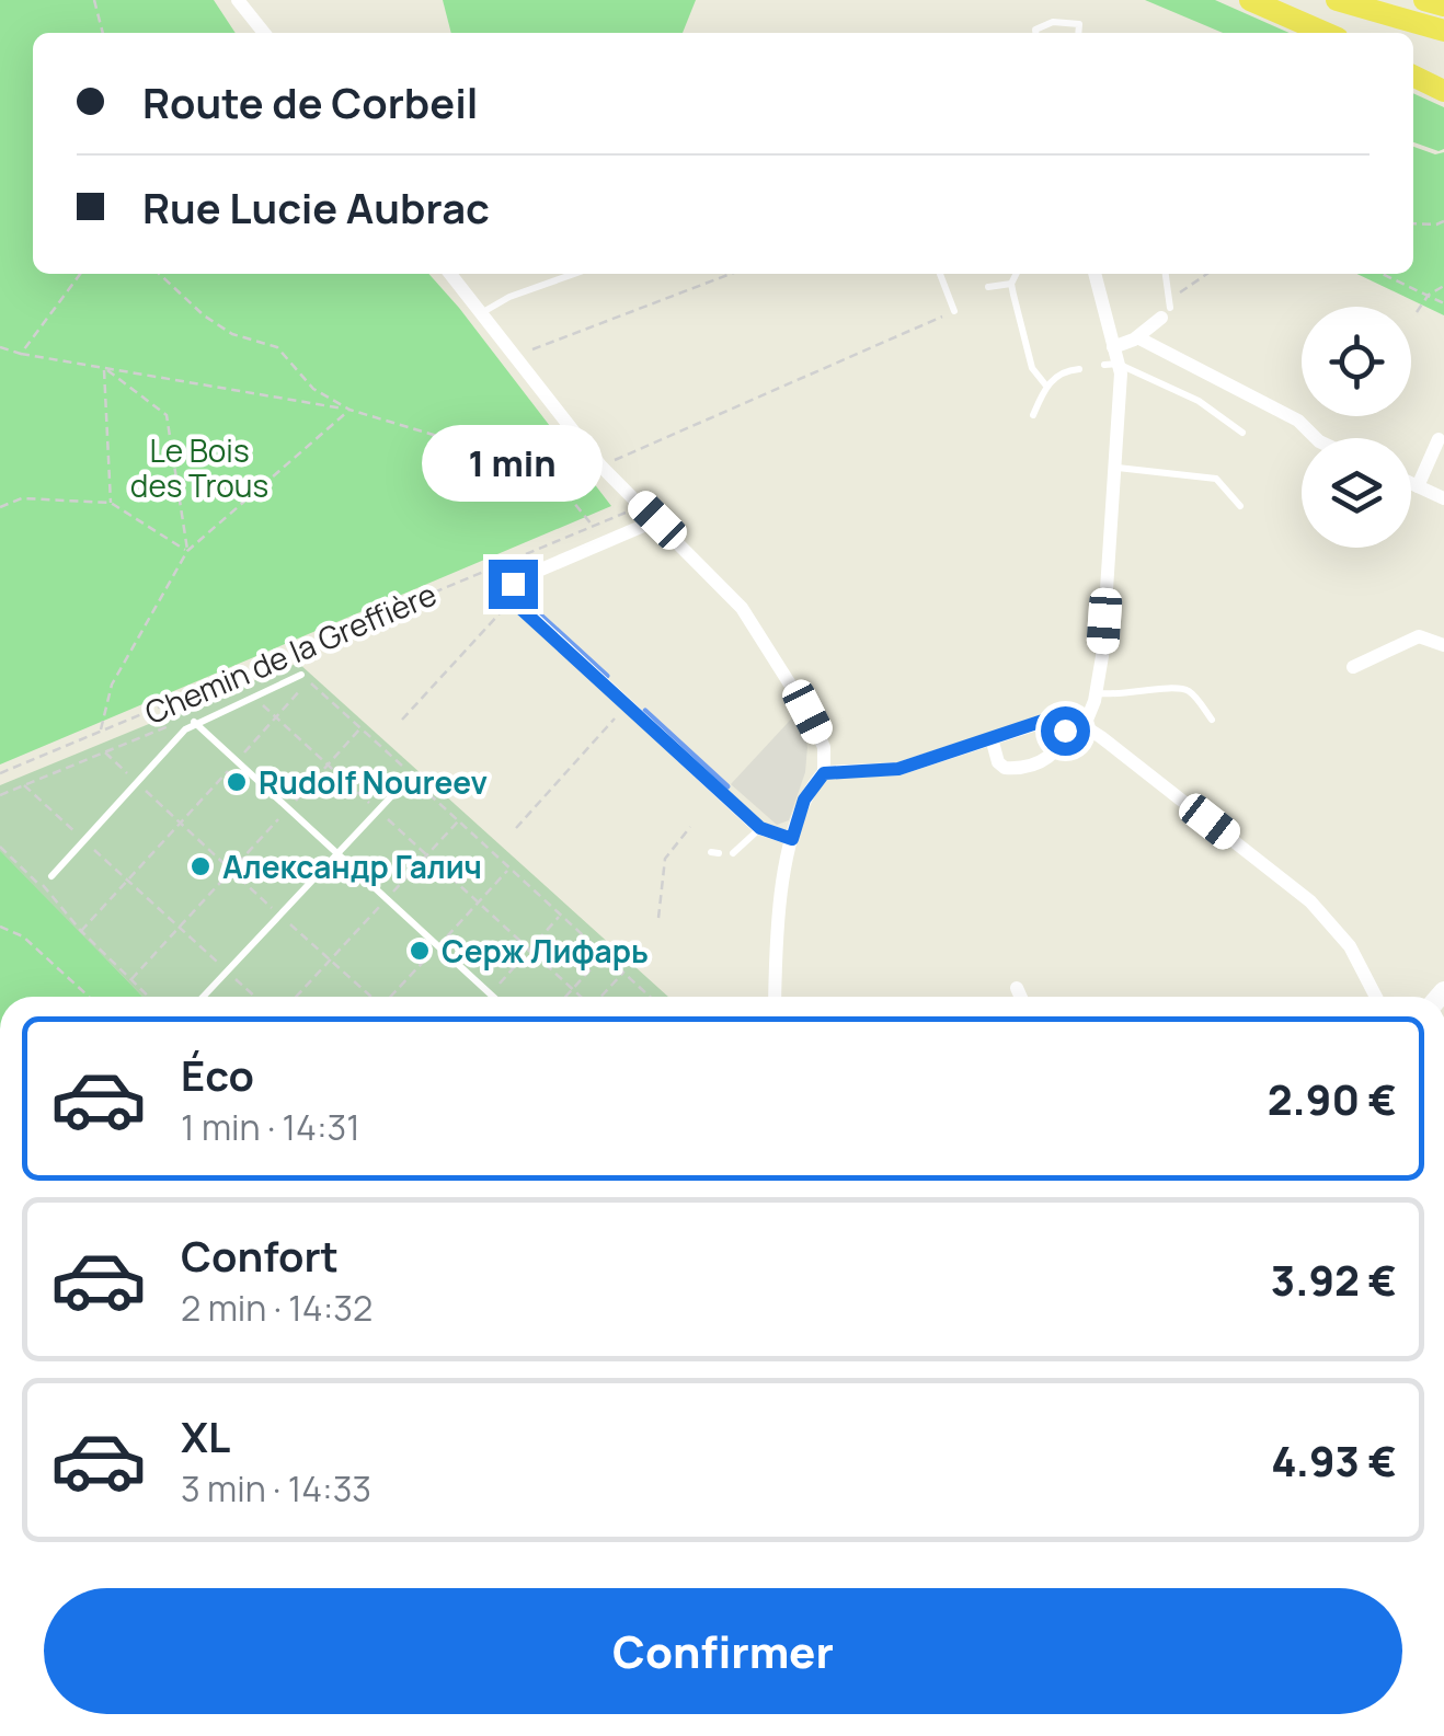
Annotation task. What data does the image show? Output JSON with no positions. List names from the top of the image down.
{
  "streets": {
    "path": ["Chemin de la Greffière"]
  },
  "parks": ["Le Bois des Trous"],
  "places": ["Rudolf Noureev", "Александр Галич", "Серж Лифарь"],
  "page": {
    "banner": ["Route de Corbeil", "Rue Lucie Aubrac"],
    "bubble": "1 min",
    "list": [
      {
        "name": "Éco",
        "note": "1 min · 14:31",
        "value": "2.90 €"
      },
      {
        "name": "Confort",
        "note": "2 min · 14:32",
        "value": "3.92 €"
      },
      {
        "name": "XL",
        "note": "3 min · 14:33",
        "value": "4.93 €"
      }
    ],
    "buttons": "Confirmer"
  }
}
